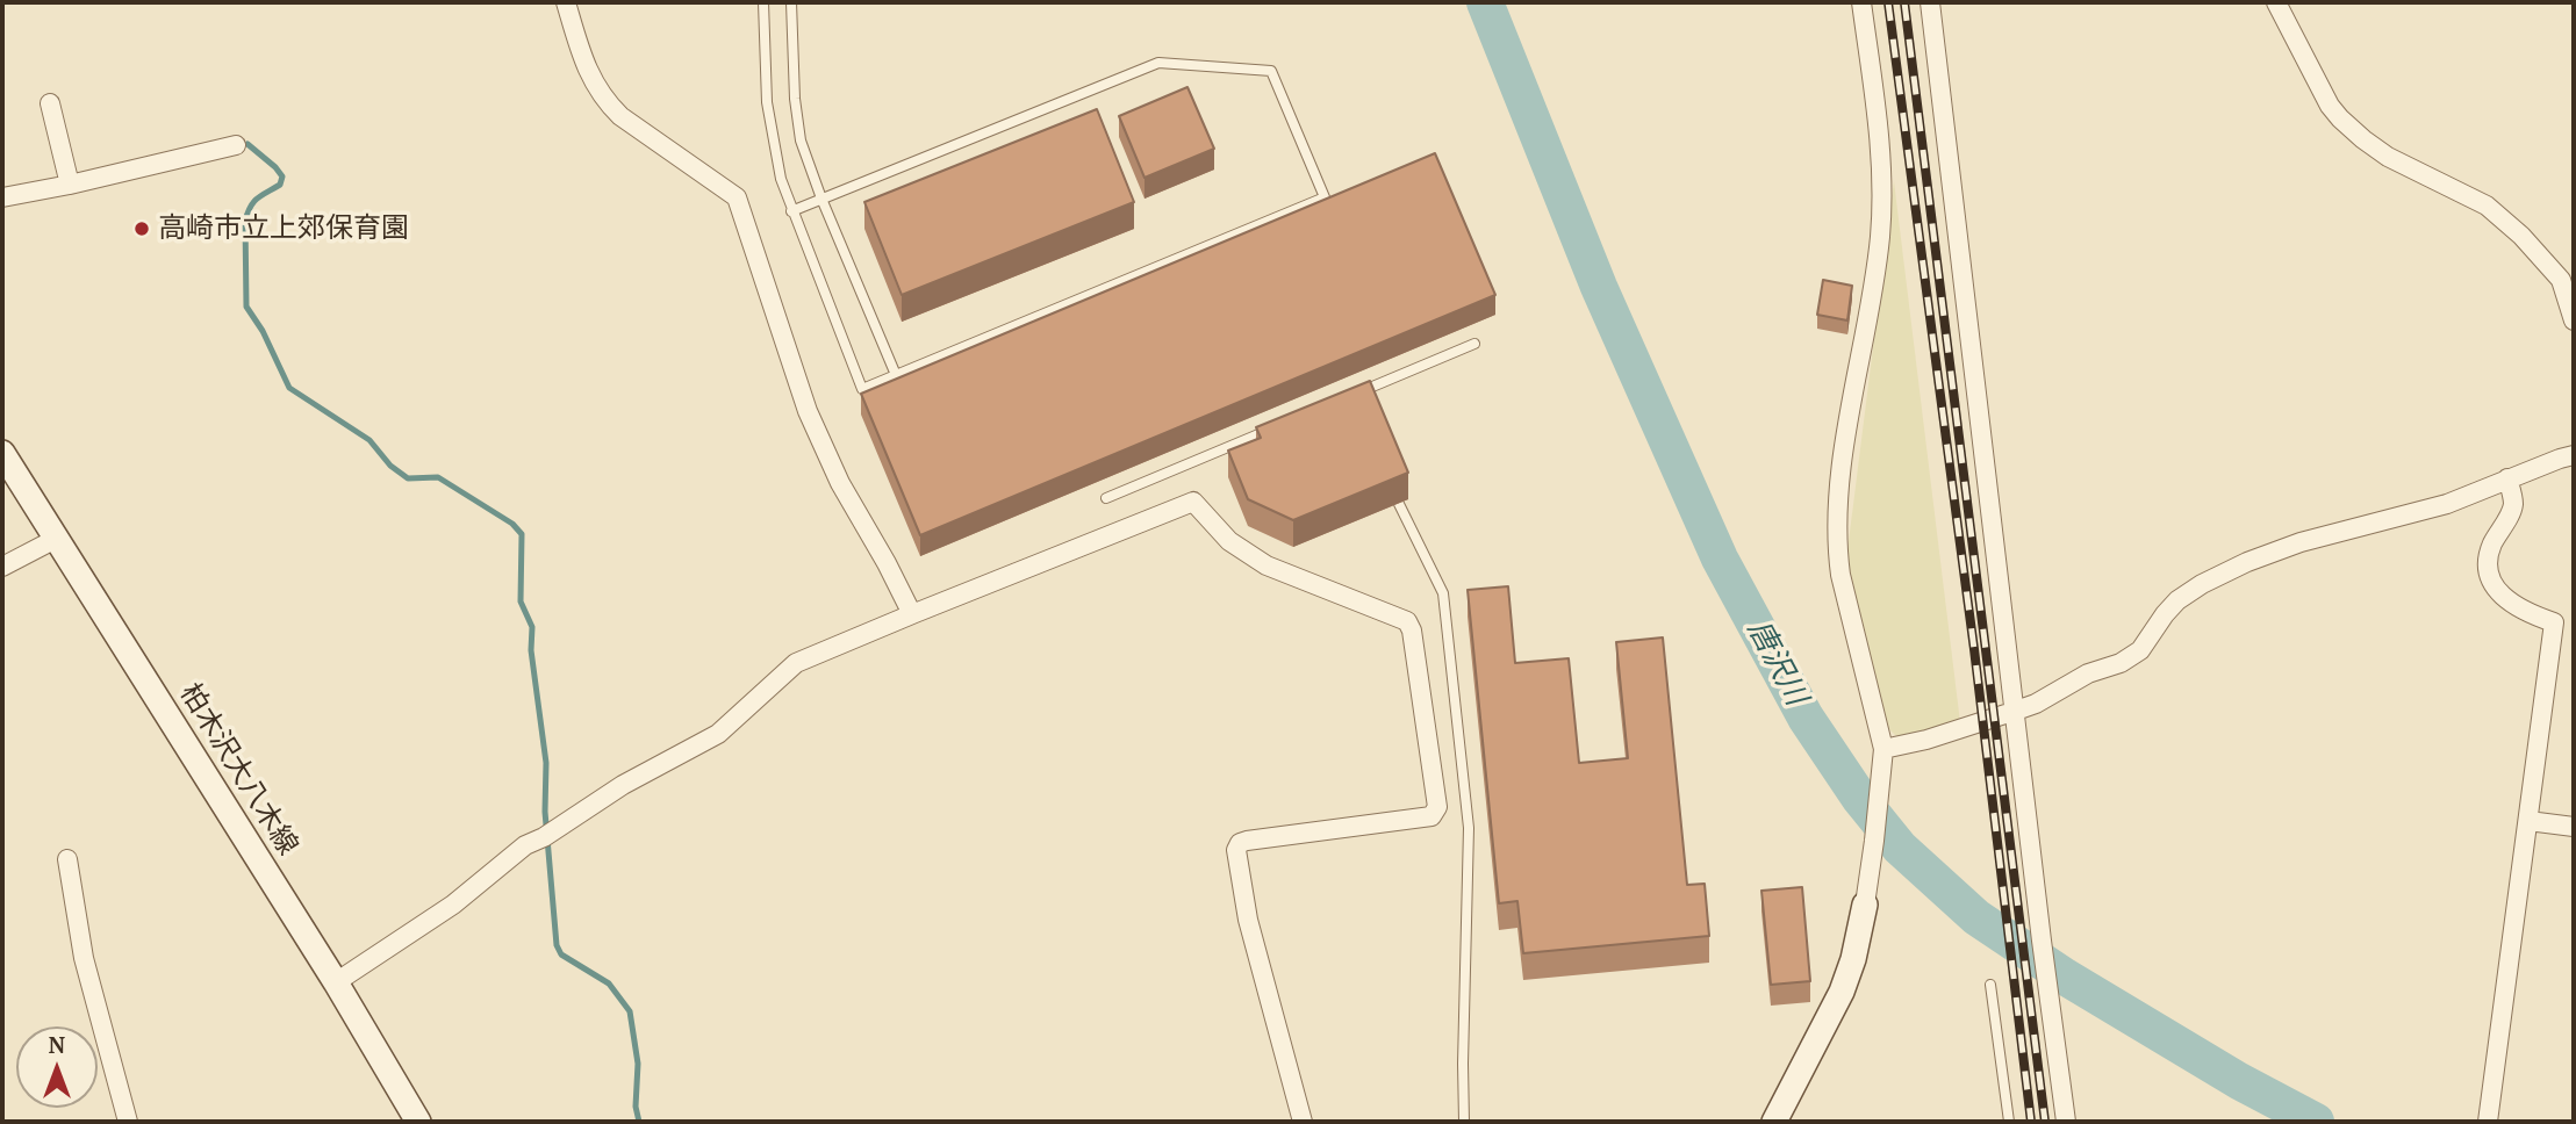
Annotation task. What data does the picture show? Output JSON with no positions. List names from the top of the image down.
{
  "streets": {
    "main road": ["柏木沢大八木線"]
  },
  "water": ["唐沢川"],
  "places": ["高崎市立上郊保育園"],
  "north": "top"
}
